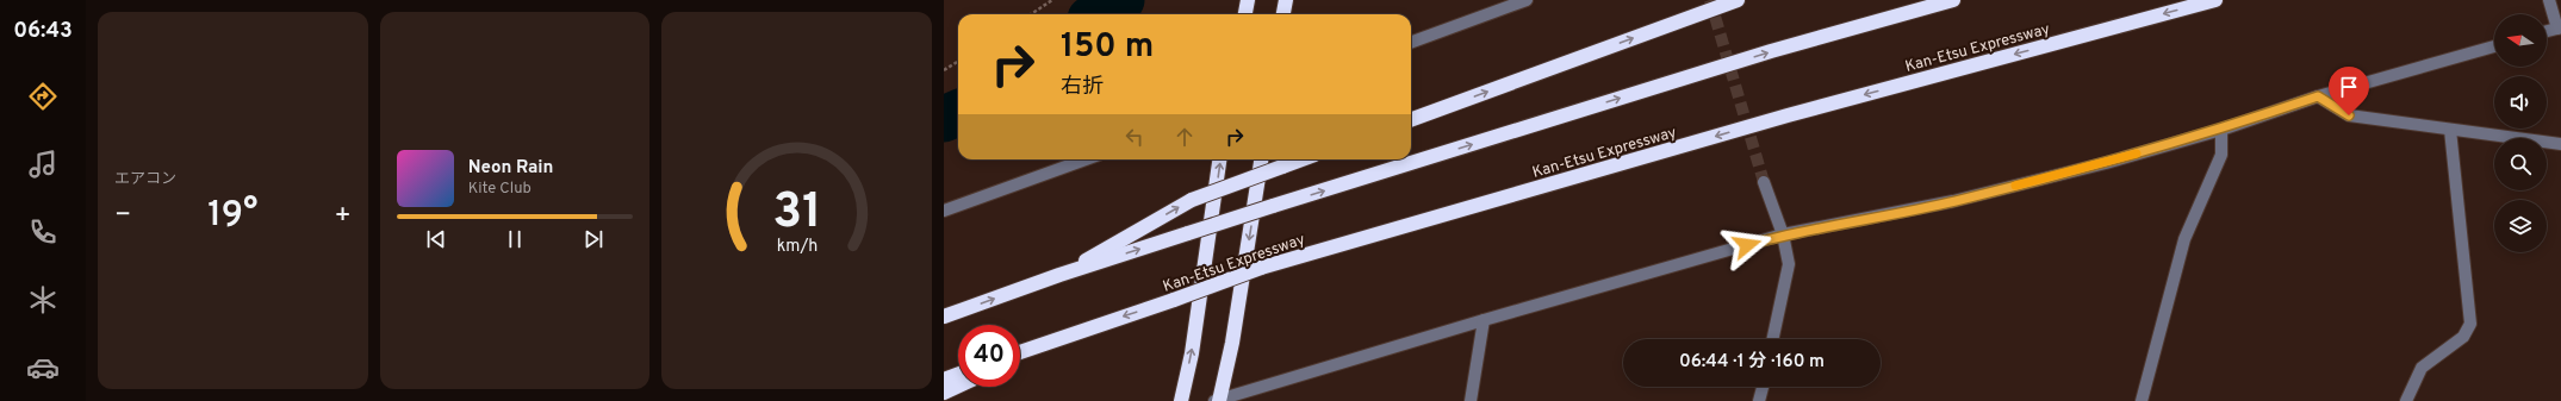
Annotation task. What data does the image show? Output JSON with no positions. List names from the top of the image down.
{
  "streets": {
    "highway": ["Kan-Etsu Expressway"]
  },
  "north": "left",
  "page": {
    "tabs": "06:43",
    "tile": "エアコン",
    "turn": ["150 m", "右折"],
    "song": ["Neon Rain", "Kite Club"],
    "heat": ["−", "19°", "+"],
    "limit": "40",
    "trip": "06:44 · 1 分 · 160 m",
    "gauge": ["31", "km/h"]
  }
}
